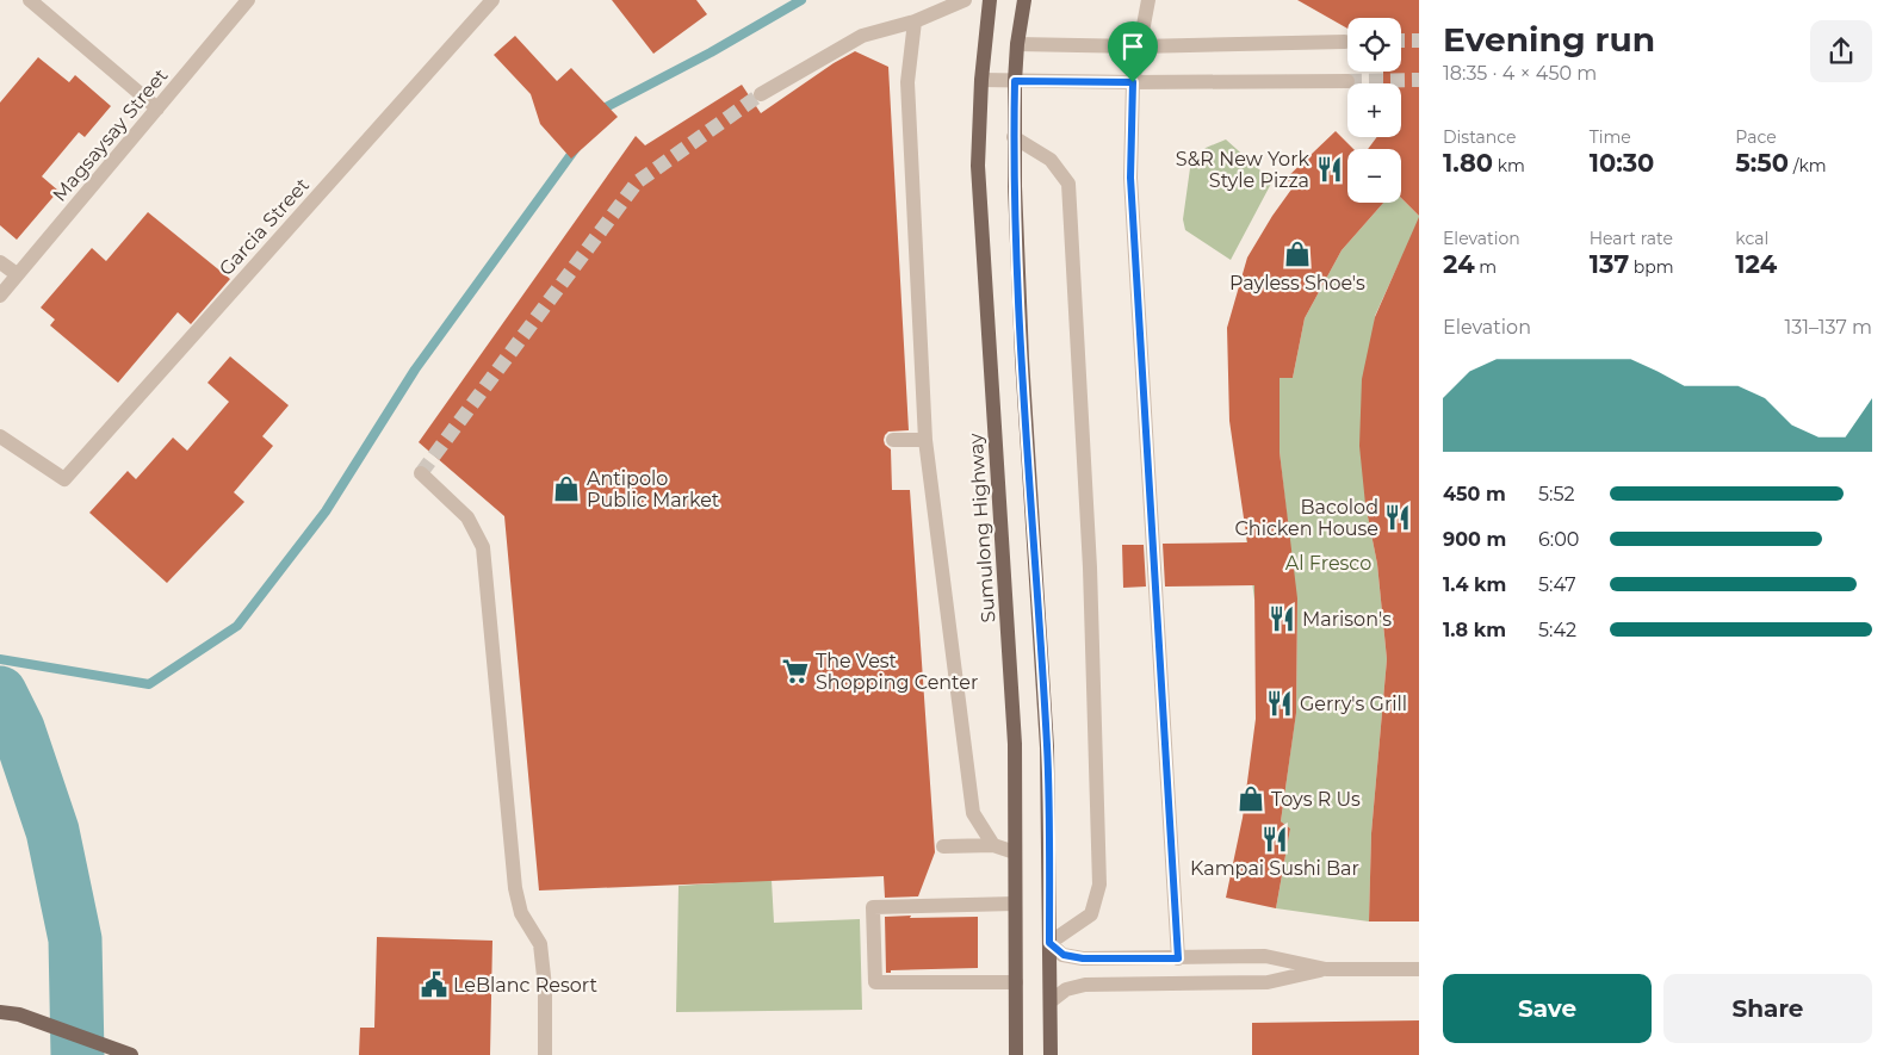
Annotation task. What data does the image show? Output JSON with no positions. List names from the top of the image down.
{
  "streets": {
    "main road": ["Sumulong Highway"],
    "street": ["Magsaysay Street", "Garcia Street"]
  },
  "parks": ["Al Fresco"],
  "places": {
    "restaurant": [
      "S&R New York Style Pizza",
      "Bacolod Chicken House",
      "Marison's",
      "Gerry's Grill",
      "Kampai Sushi Bar"
    ],
    "shop": ["Payless Shoe's", "Antipolo Public Market", "Toys R Us"],
    "supermarket": ["The Vest Shopping Center"],
    "public building": ["LeBlanc Resort"]
  },
  "page": {
    "heading": ["Evening run", "18:35 · 4 × 450 m"],
    "map_buttons": ["+", "−"],
    "stats": [
      ["Distance", "1.80 km"],
      ["Time", "10:30"],
      ["Pace", "5:50 /km"],
      ["Elevation", "24 m"],
      ["Heart rate", "137 bpm"],
      ["kcal", "124"]
    ],
    "chart": ["Elevation", "131–137 m"],
    "list": [
      {
        "name": "450 m",
        "note": "5:52"
      },
      {
        "name": "900 m",
        "note": "6:00"
      },
      {
        "name": "1.4 km",
        "note": "5:47"
      },
      {
        "name": "1.8 km",
        "note": "5:42"
      }
    ],
    "buttons": ["Save", "Share"]
  }
}
